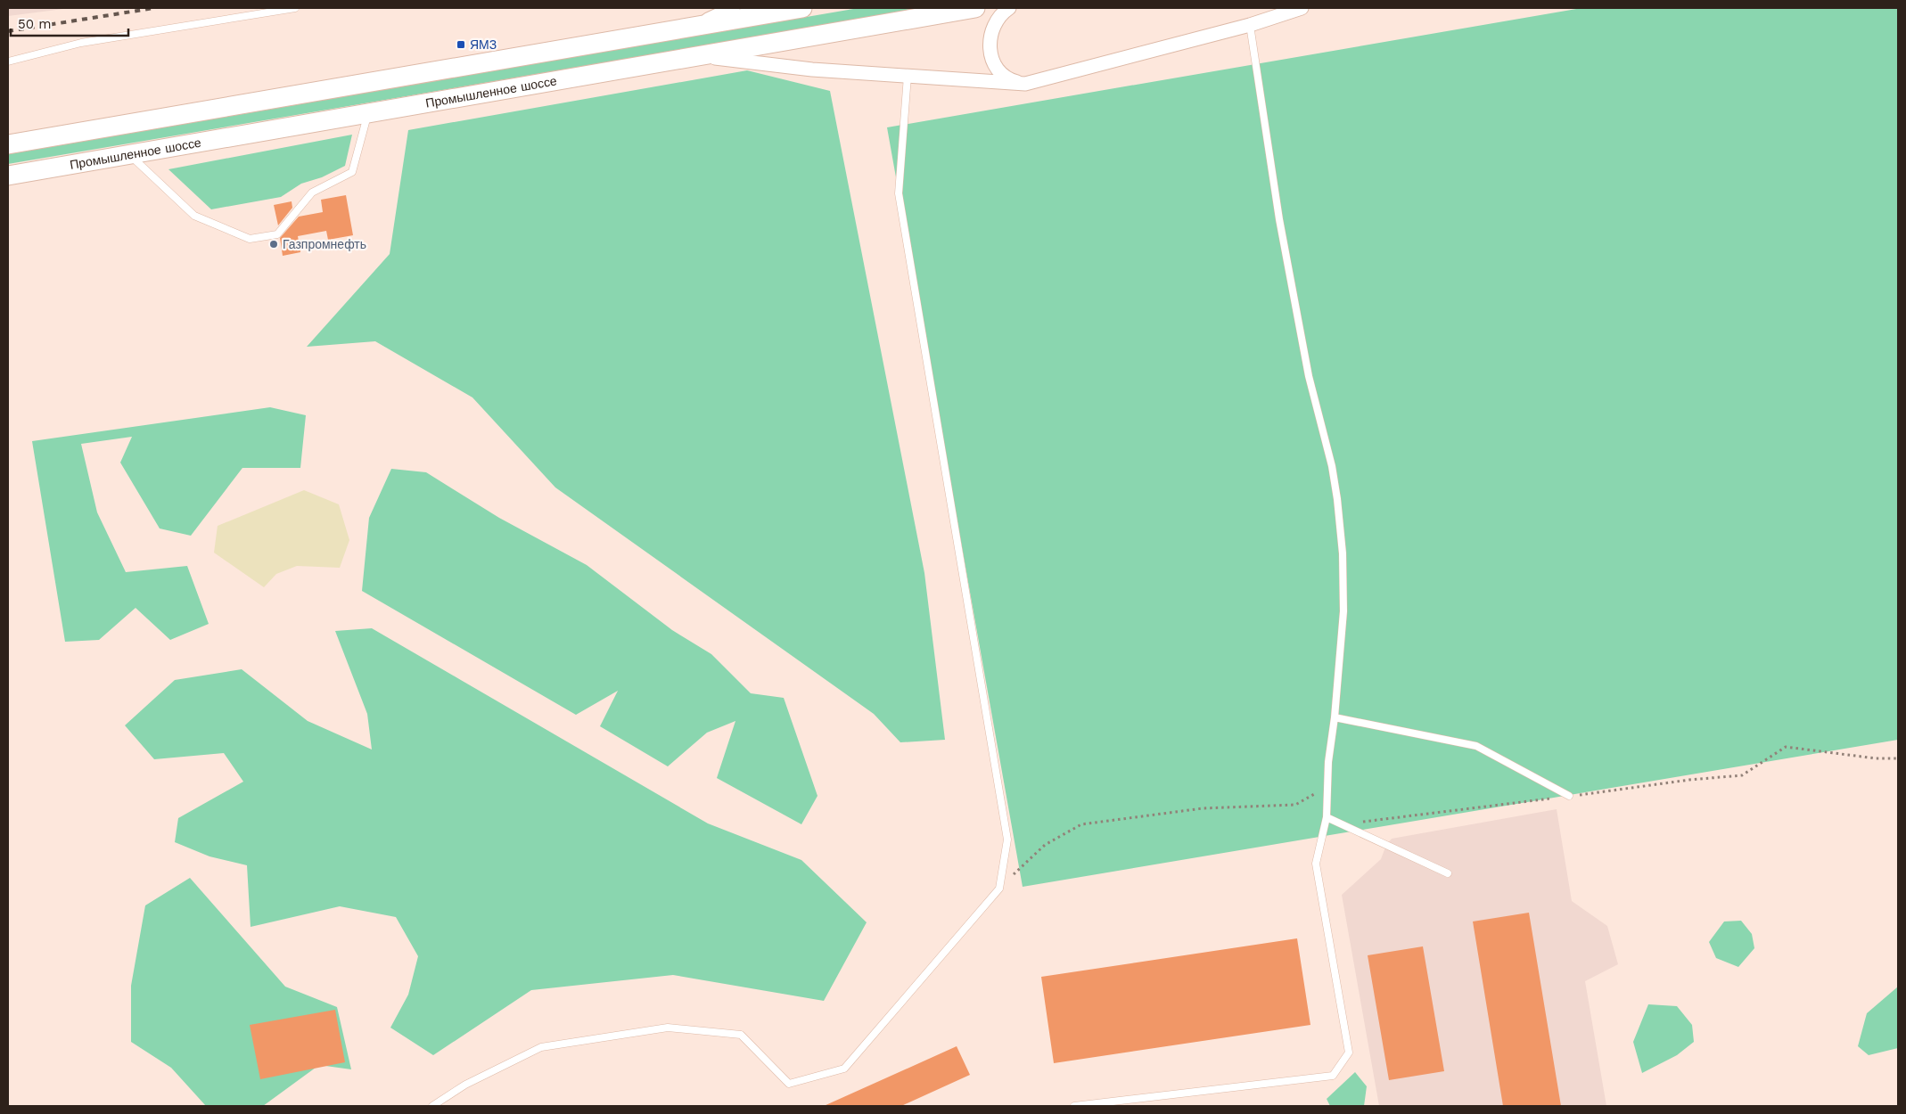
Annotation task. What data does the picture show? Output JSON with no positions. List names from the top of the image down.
{
  "streets": {
    "main road": ["Промышленное шоссе"]
  },
  "places": {
    "transit": ["ЯМЗ"],
    "other": ["Газпромнефть"]
  },
  "scale_bar": "50 m"
}
